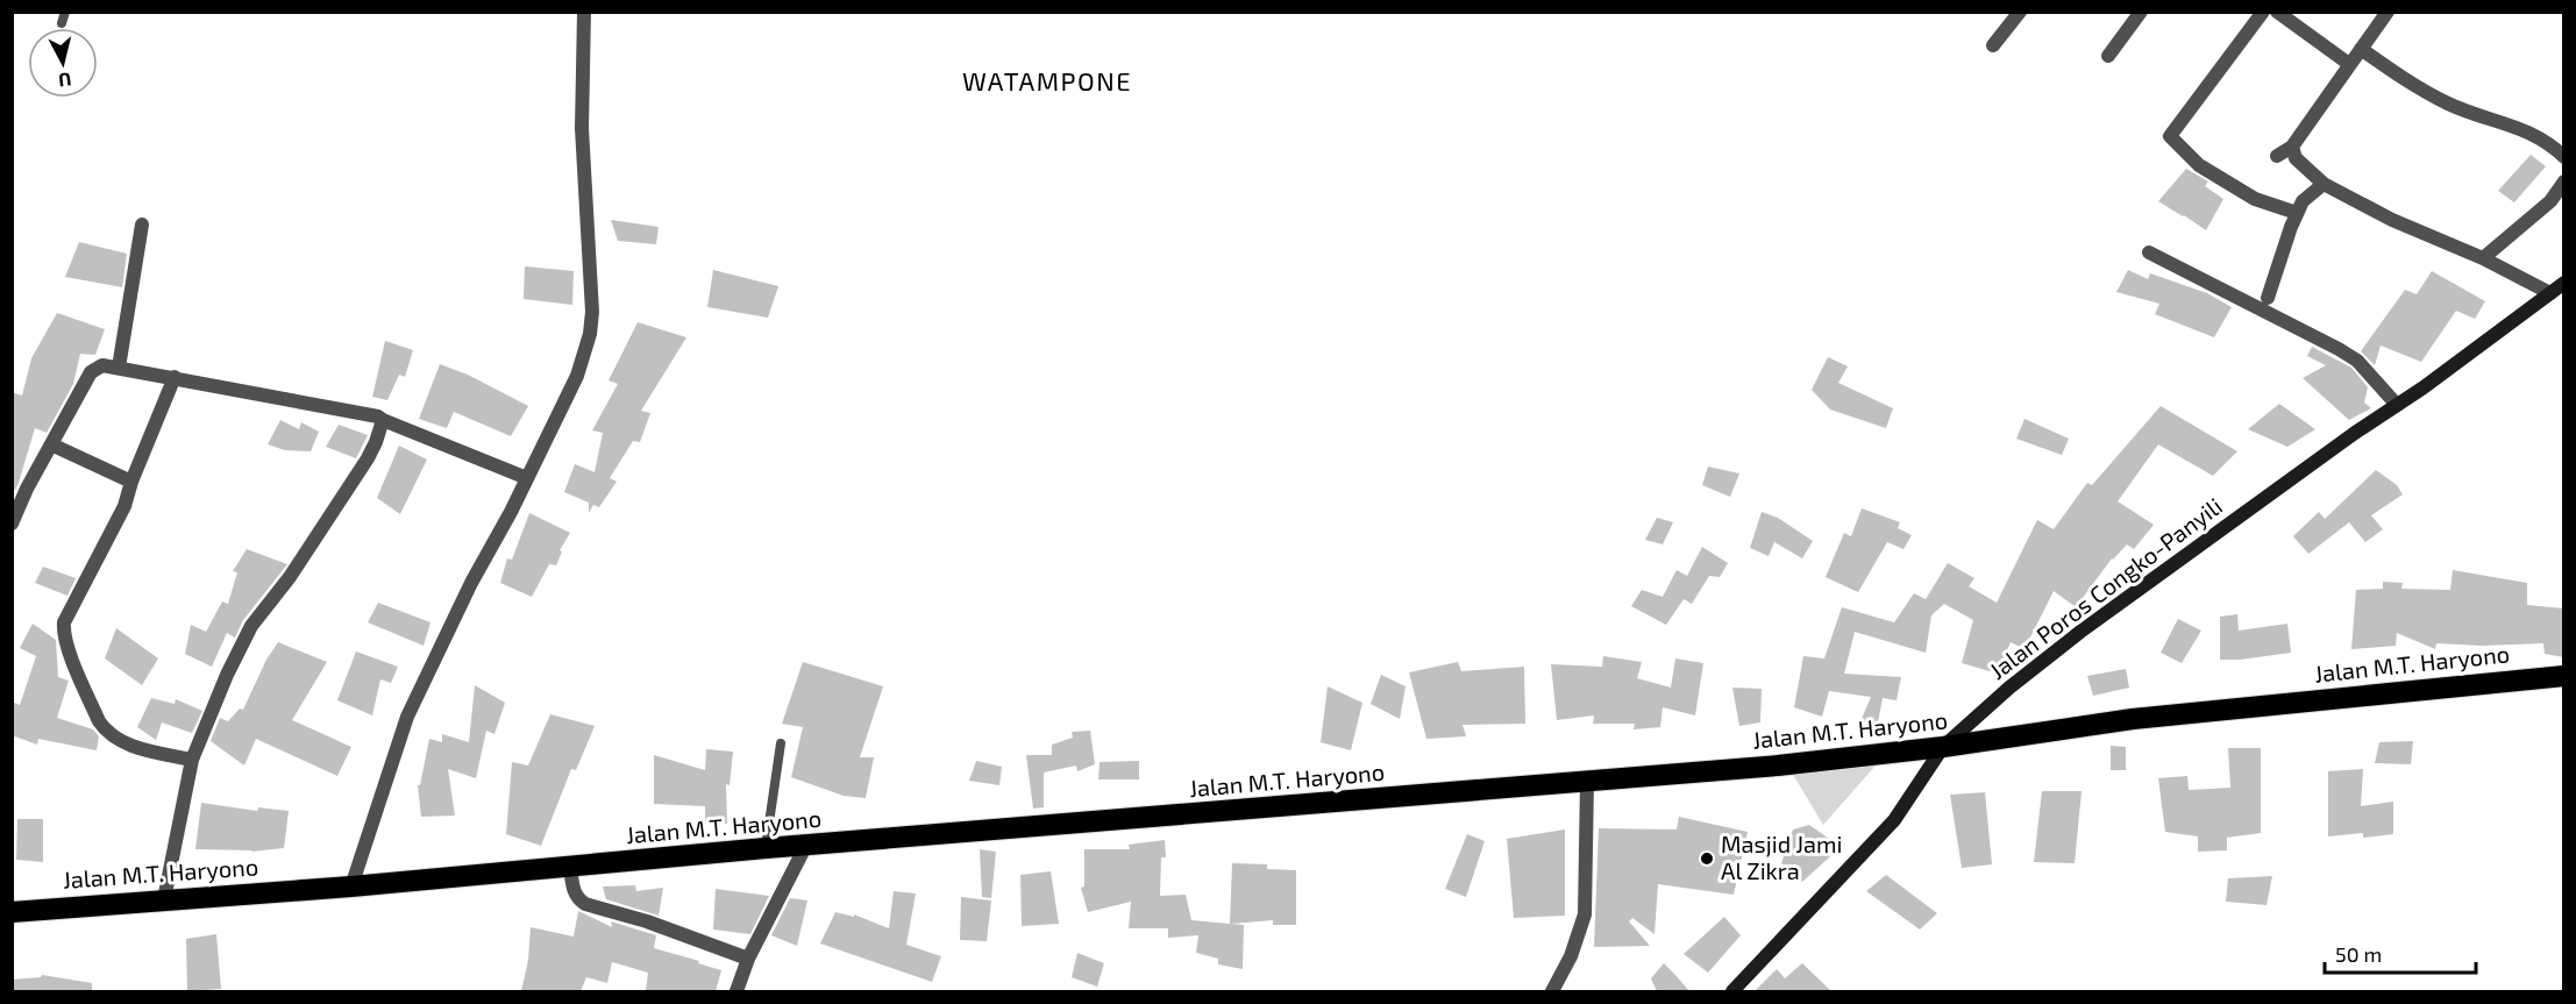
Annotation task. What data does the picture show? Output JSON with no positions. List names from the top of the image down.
{
  "streets": {
    "highway": ["Jalan M.T. Haryono"],
    "main road": ["Jalan Poros Congko-Panyili"]
  },
  "crossings": [
    ["Jalan Poros Congko-Panyili", "Jalan M.T. Haryono"]
  ],
  "districts": ["WATAMPONE"],
  "places": ["Masjid Jami Al Zikra"],
  "scale_bar": "50 m",
  "north": "bottom"
}
